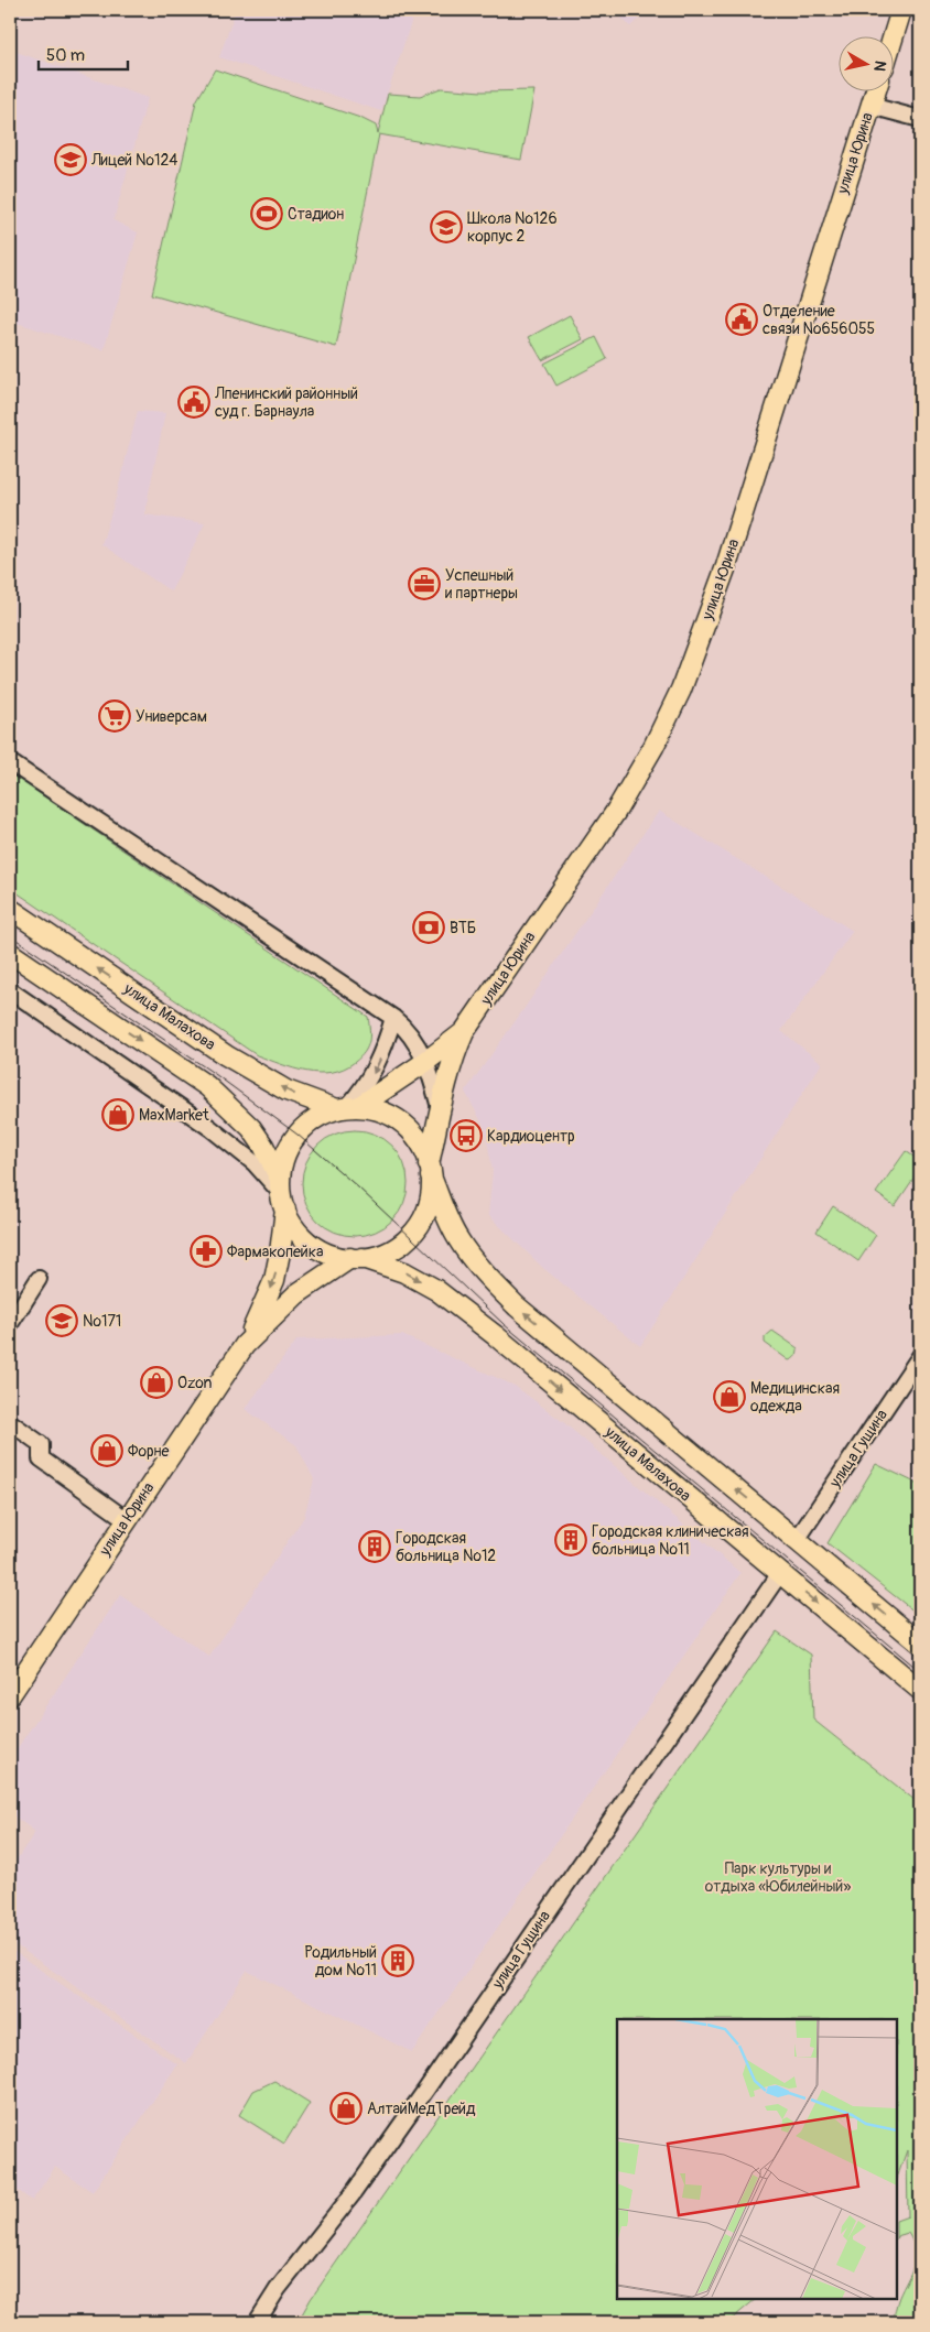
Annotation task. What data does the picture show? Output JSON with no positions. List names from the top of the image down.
{
  "streets": {
    "main road": ["улица Юрина", "улица Малахова"],
    "street": ["улица Гущина"]
  },
  "crossings": [
    ["улица Юрина", "улица Малахова"],
    ["улица Малахова", "улица Гущина"]
  ],
  "parks": ["Парк культуры и отдыха «Юбилейный»"],
  "places": {
    "school or university": ["Лицей №124", "Школа №126 корпус 2", "№171"],
    "sports": ["Стадион"],
    "public building": ["Отделение связи №656055", "Лпенинский районный суд г. Барнаула"],
    "office": ["Успешный и партнеры"],
    "supermarket": ["Универсам"],
    "bank": ["ВТБ"],
    "shop": [
      "MaxMarket",
      "Ozon",
      "Медицинская одежда",
      "Форне",
      "АлтайМедТрейд"
    ],
    "bus stop": ["Кардиоцентр"],
    "pharmacy": ["Фармакопейка"],
    "building": ["Городская клиническая больница №11", "Городская больница №12", "Родильный дом №11"]
  },
  "scale_bar": "50 m",
  "north": "right"
}
